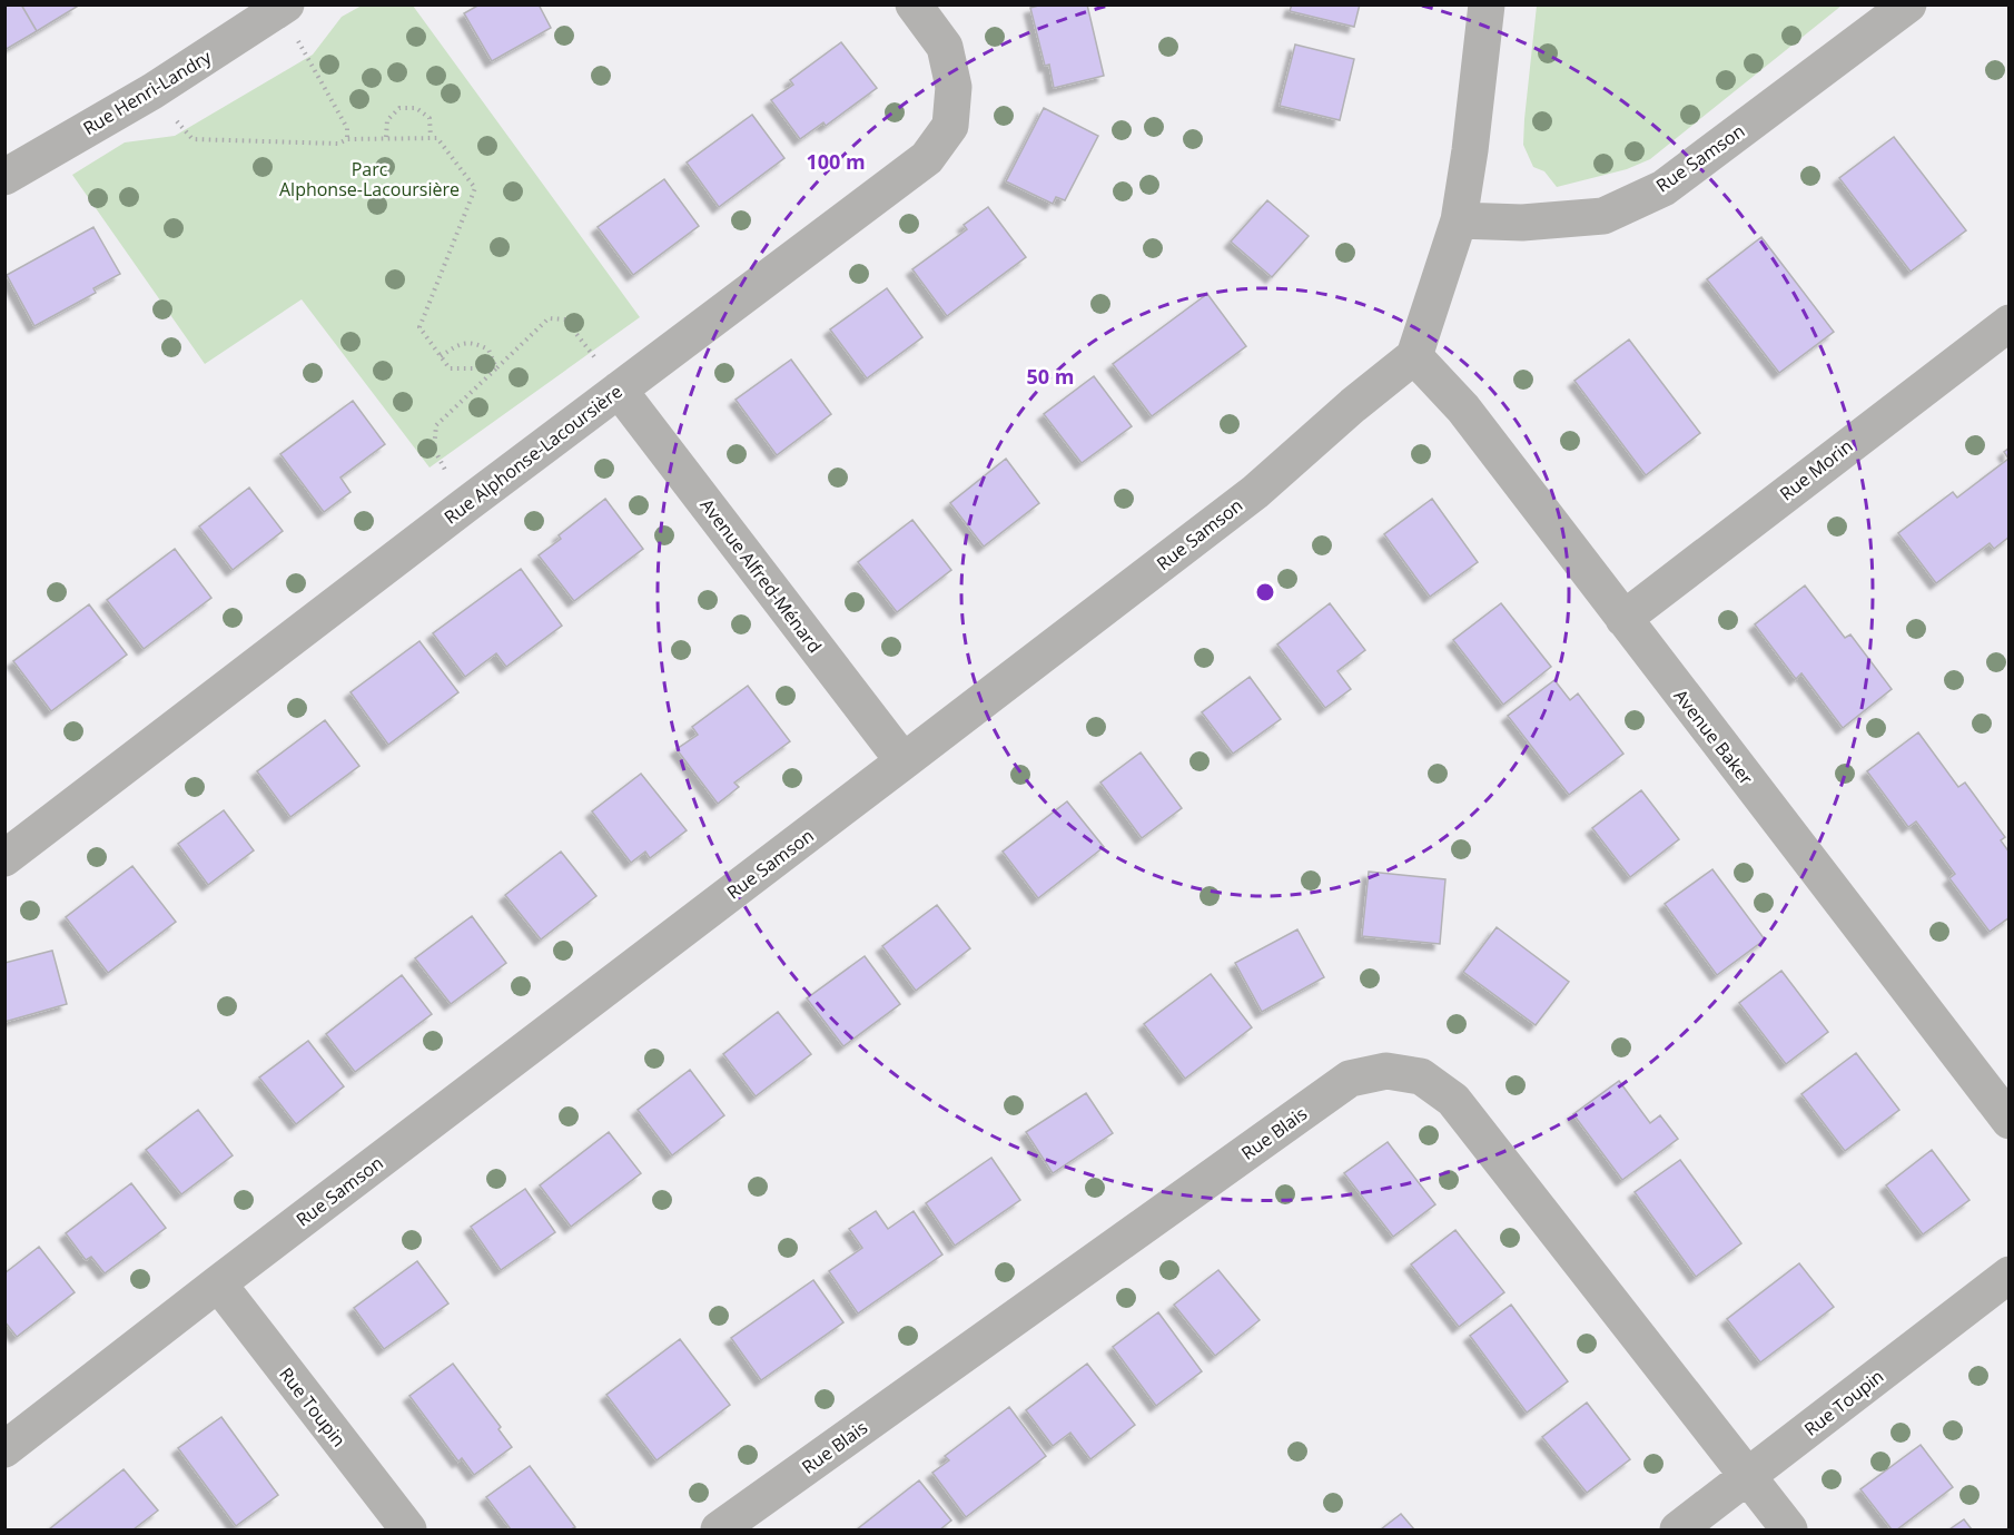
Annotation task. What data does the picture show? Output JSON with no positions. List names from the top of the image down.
{
  "streets": {
    "street": [
      "Rue Henri-Landry",
      "Rue Samson",
      "Rue Alphonse-Lacoursière",
      "Rue Morin",
      "Avenue Alfred-Ménard",
      "Avenue Baker",
      "Rue Blais",
      "Rue Toupin"
    ]
  },
  "crossings": [
    ["Rue Samson", "Avenue Alfred-Ménard"],
    ["Rue Samson", "Avenue Baker"],
    ["Rue Samson", "Rue Toupin"],
    ["Rue Alphonse-Lacoursière", "Avenue Alfred-Ménard"],
    ["Rue Morin", "Avenue Baker"],
    ["Rue Blais", "Rue Toupin"]
  ],
  "parks": ["Parc Alphonse-Lacoursière"],
  "rings": ["100 m", "50 m"]
}
